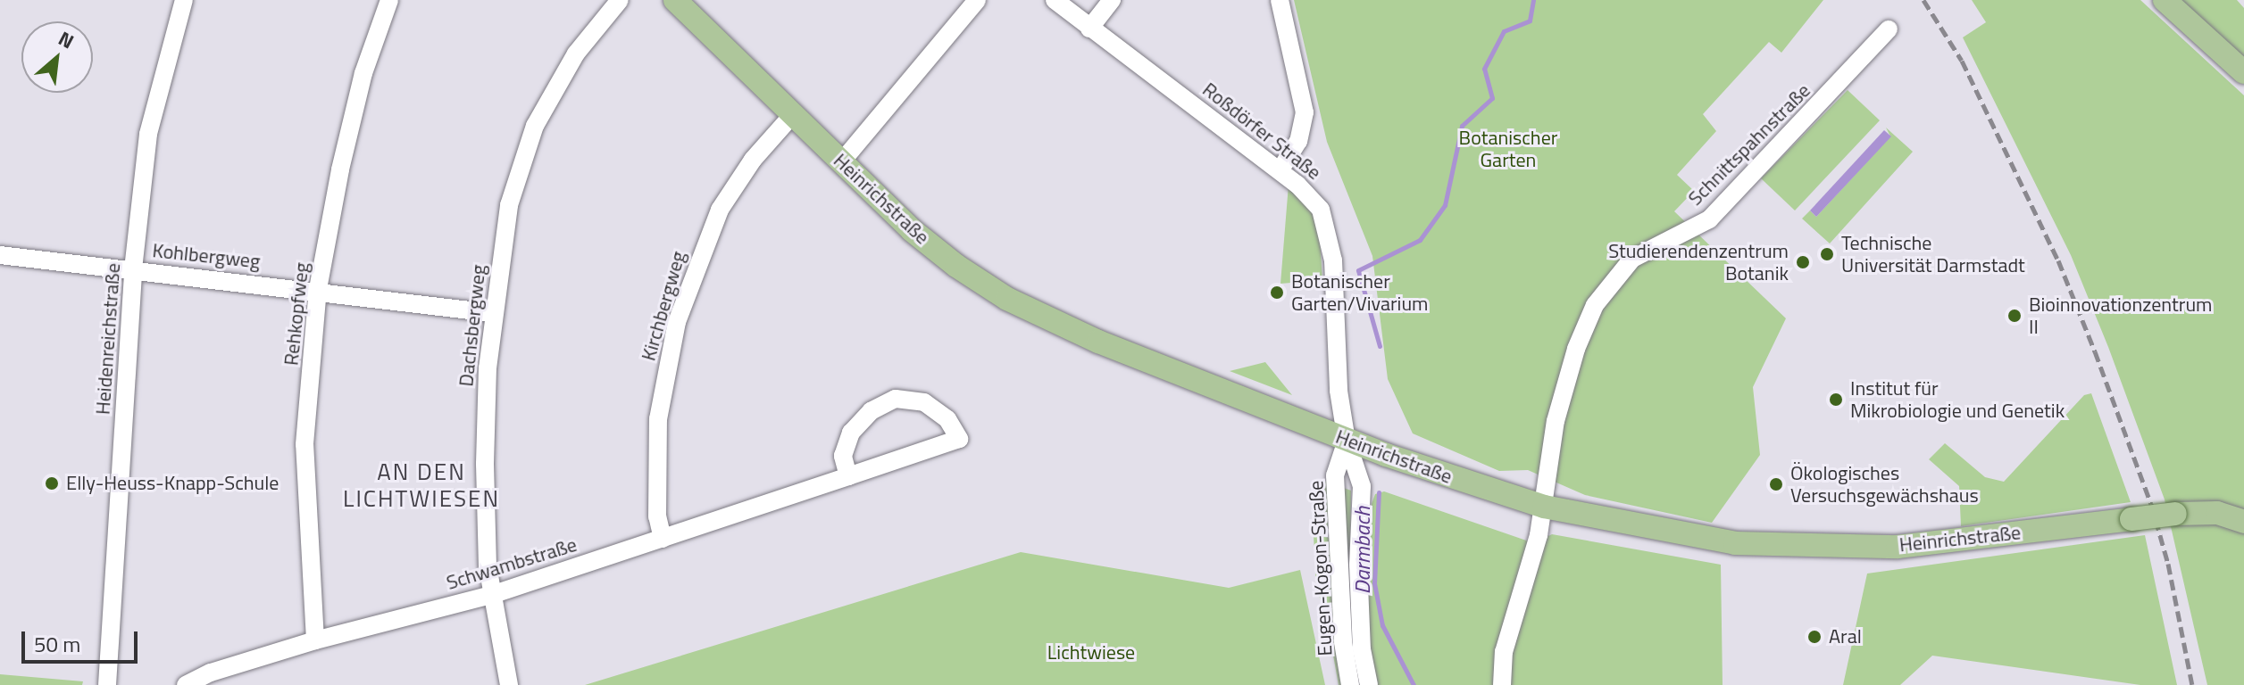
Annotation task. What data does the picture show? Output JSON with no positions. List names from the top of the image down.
{
  "streets": {
    "main road": ["Heinrichstraße"],
    "street": [
      "Roßdörfer Straße",
      "Schnittspahnstraße",
      "Kohlbergweg",
      "Kirchbergweg",
      "Rehkopfweg",
      "Dachsbergweg",
      "Heidenreichstraße",
      "Schwambstraße",
      "Eugen-Kogon-Straße"
    ]
  },
  "crossings": [
    ["Roßdörfer Straße", "Heinrichstraße"],
    ["Roßdörfer Straße", "Eugen-Kogon-Straße"],
    ["Schnittspahnstraße", "Heinrichstraße"],
    ["Heinrichstraße", "Kirchbergweg"],
    ["Heinrichstraße", "Eugen-Kogon-Straße"],
    ["Kohlbergweg", "Rehkopfweg"],
    ["Kohlbergweg", "Dachsbergweg"],
    ["Kohlbergweg", "Heidenreichstraße"],
    ["Kirchbergweg", "Schwambstraße"],
    ["Rehkopfweg", "Schwambstraße"],
    ["Dachsbergweg", "Schwambstraße"]
  ],
  "districts": ["AN DEN LICHTWIESEN"],
  "water": ["Darmbach"],
  "parks": ["Botanischer Garten", "Lichtwiese"],
  "places": [
    "Technische Universität Darmstadt",
    "Studierendenzentrum Botanik",
    "Botanischer Garten/Vivarium",
    "Bioinnovationzentrum II",
    "Institut für Mikrobiologie und Genetik",
    "Elly-Heuss-Knapp-Schule",
    "Ökologisches Versuchsgewächshaus",
    "Aral"
  ],
  "scale_bar": "50 m",
  "north": "top right"
}
